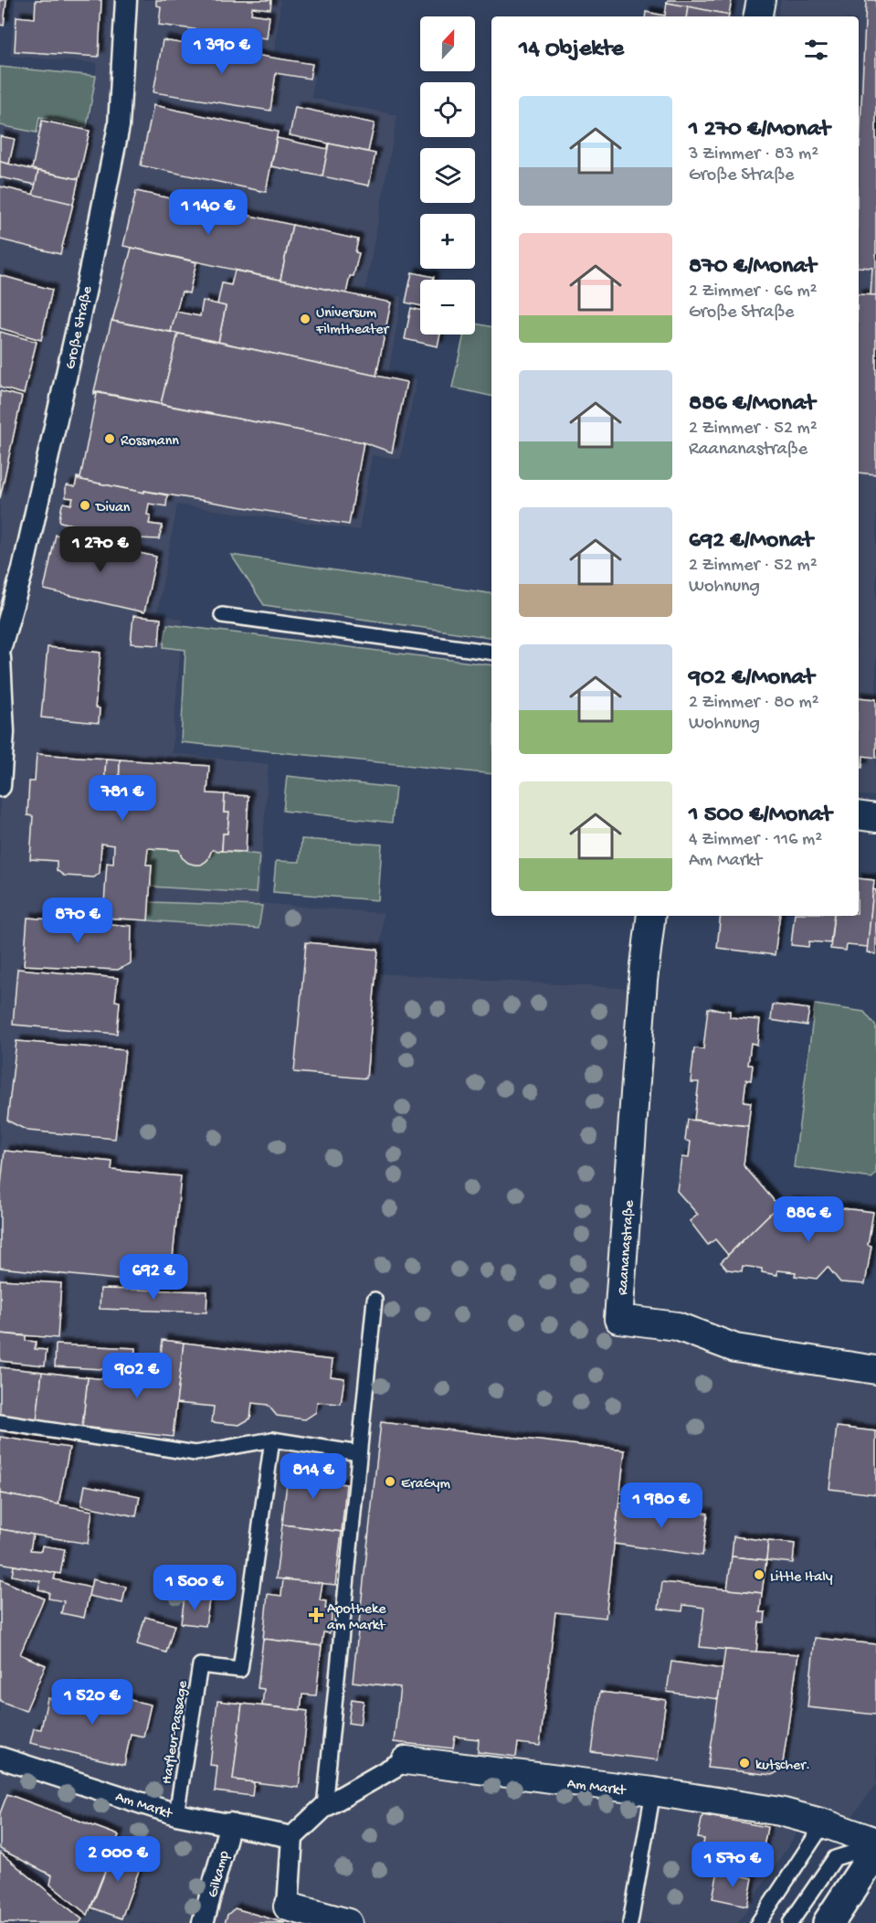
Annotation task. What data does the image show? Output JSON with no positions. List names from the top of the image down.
{
  "streets": {
    "street": [
      "Große Straße",
      "Raananastraße",
      "Am Markt",
      "Gilkamp"
    ],
    "lane": ["Harfleur-Passage"]
  },
  "crossings": [
    ["Harfleur-Passage", "Am Markt"],
    ["Am Markt", "Gilkamp"]
  ],
  "places": {
    "other": [
      "Universum Filmtheater",
      "Rossmann",
      "Divan",
      "EraGym",
      "Little Italy",
      "kutscher."
    ],
    "health": ["Apotheke am Markt"]
  },
  "north": "top",
  "page": {
    "map_buttons": ["+", "−"],
    "heading": "14 Objekte",
    "price": [
      "1 390 €",
      "1 140 €",
      "1 270 €",
      "781 €",
      "870 €",
      "886 €",
      "692 €",
      "902 €",
      "814 €",
      "1 980 €",
      "1 500 €",
      "1 520 €",
      "2 000 €",
      "1 570 €"
    ],
    "list": [
      {
        "name": "1 270 €/Monat",
        "note": "3 Zimmer · 83 m² · Große Straße"
      },
      {
        "name": "870 €/Monat",
        "note": "2 Zimmer · 66 m² · Große Straße"
      },
      {
        "name": "886 €/Monat",
        "note": "2 Zimmer · 52 m² · Raananastraße"
      },
      {
        "name": "692 €/Monat",
        "note": "2 Zimmer · 52 m² · Wohnung"
      },
      {
        "name": "902 €/Monat",
        "note": "2 Zimmer · 80 m² · Wohnung"
      },
      {
        "name": "1 500 €/Monat",
        "note": "4 Zimmer · 116 m² · Am Markt"
      }
    ]
  }
}
